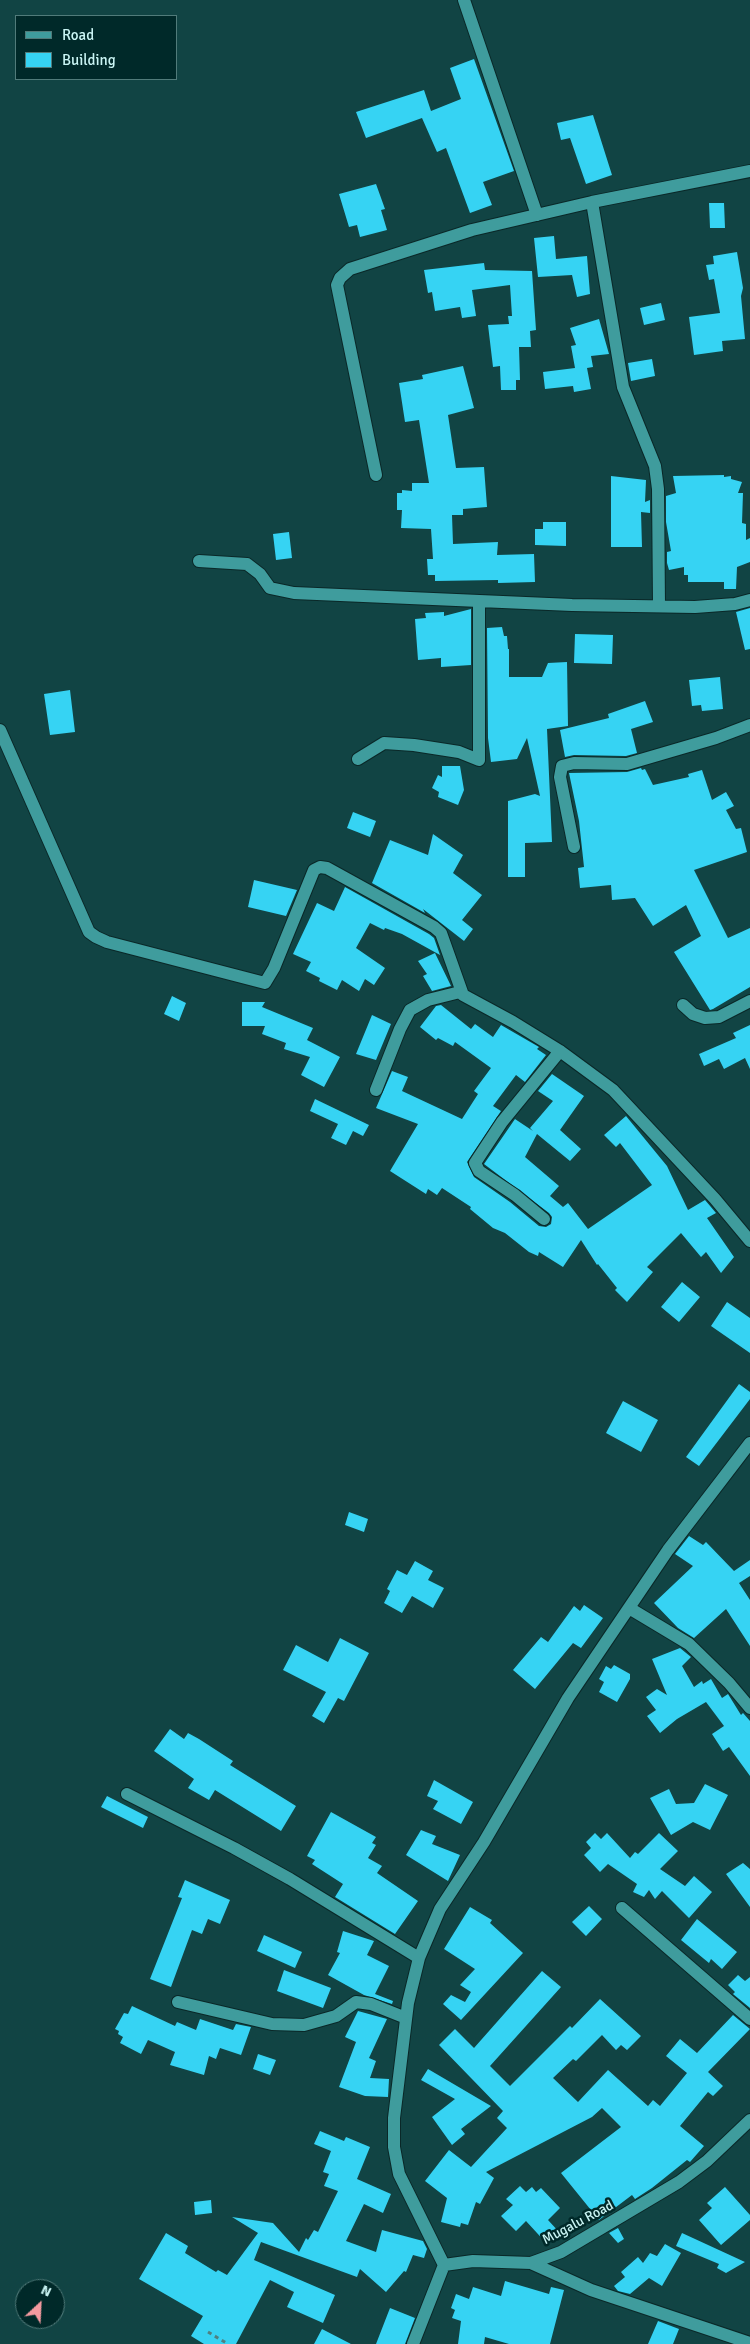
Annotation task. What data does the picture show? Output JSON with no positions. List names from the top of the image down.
{
  "streets": {
    "street": ["Mugalu Road"]
  },
  "legend": ["Road", "Building"],
  "north": "top right"
}
